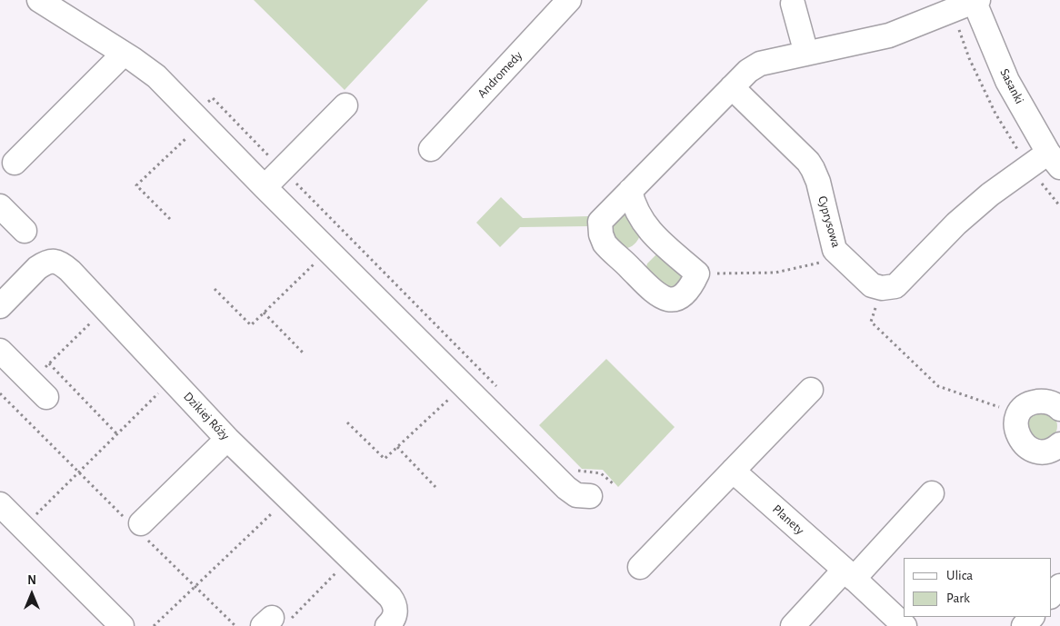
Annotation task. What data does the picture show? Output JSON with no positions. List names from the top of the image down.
{
  "streets": {
    "street": [
      "Andromedy",
      "Sasanki",
      "Cyprysowa",
      "Dzikiej Róży",
      "Planety"
    ]
  },
  "legend": ["Ulica", "Park"],
  "north": "top"
}
